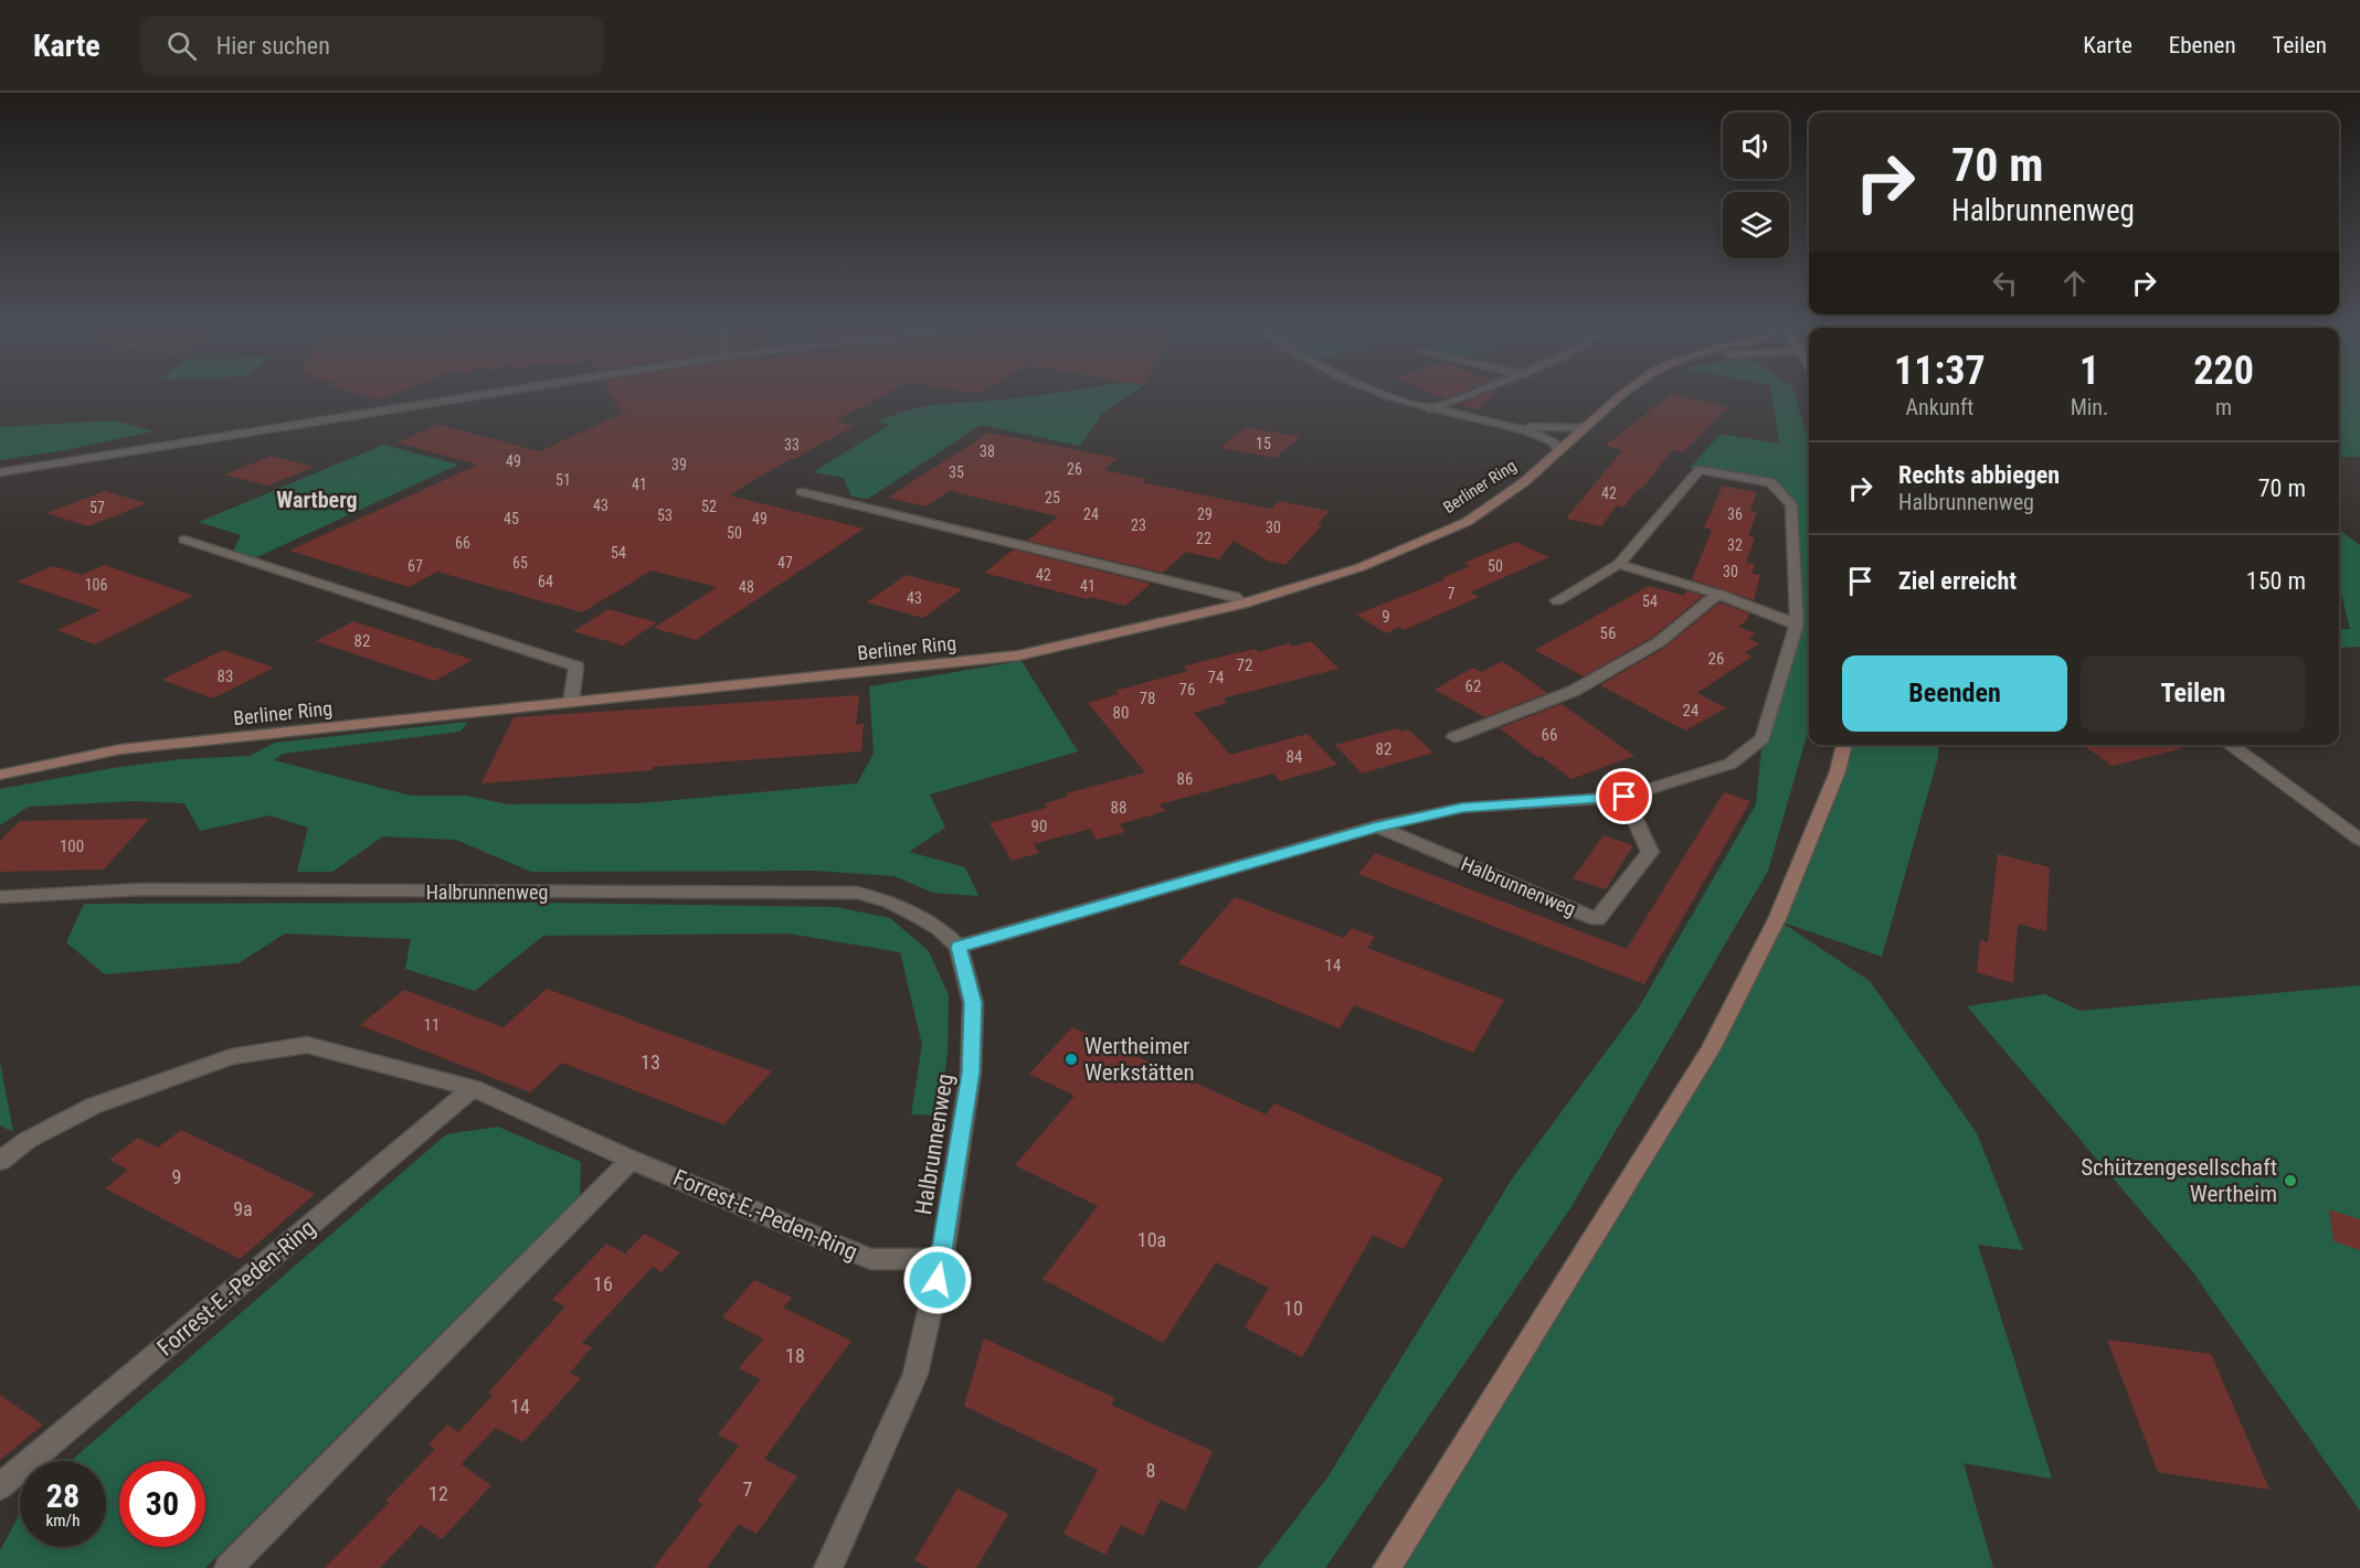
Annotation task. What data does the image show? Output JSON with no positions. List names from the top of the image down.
{
  "streets": {
    "street": ["Berliner Ring", "Halbrunnenweg", "Forrest-E.-Peden-Ring"]
  },
  "crossings": [
    ["Halbrunnenweg", "Forrest-E.-Peden-Ring"]
  ],
  "districts": ["Wartberg"],
  "places": ["Wertheimer Werkstätten", "Schützengesellschaft Wertheim"],
  "house_numbers": [
    "15",
    "33",
    "38",
    "49",
    "39",
    "26",
    "35",
    "51",
    "41",
    "42",
    "25",
    "43",
    "52",
    "57",
    "24",
    "29",
    "36",
    "53",
    "45",
    "49",
    "23",
    "30",
    "50",
    "22",
    "66",
    "32",
    "54",
    "65",
    "47",
    "67",
    "50",
    "30",
    "42",
    "64",
    "106",
    "41",
    "48",
    "7",
    "43",
    "54",
    "9",
    "56",
    "82",
    "26",
    "72",
    "83",
    "74",
    "62",
    "76",
    "78",
    "24",
    "80",
    "66",
    "82",
    "84",
    "86",
    "88",
    "90",
    "100",
    "14",
    "11",
    "13",
    "9",
    "9a",
    "10a",
    "16",
    "10",
    "18",
    "14",
    "8",
    "7",
    "12"
  ],
  "page": {
    "header": "Karte",
    "search": "Hier suchen",
    "nav": ["Karte", "Ebenen", "Teilen"],
    "turn": ["70 m", "Halbrunnenweg"],
    "eta": [
      "11:37",
      "Ankunft",
      "1",
      "Min.",
      "220",
      "m"
    ],
    "list": [
      {
        "name": "Rechts abbiegen",
        "note": "Halbrunnenweg",
        "value": "70 m"
      },
      {
        "name": "Ziel erreicht",
        "value": "150 m"
      }
    ],
    "buttons": ["Beenden", "Teilen"],
    "speed": "28 km/h",
    "limit": "30"
  }
}
